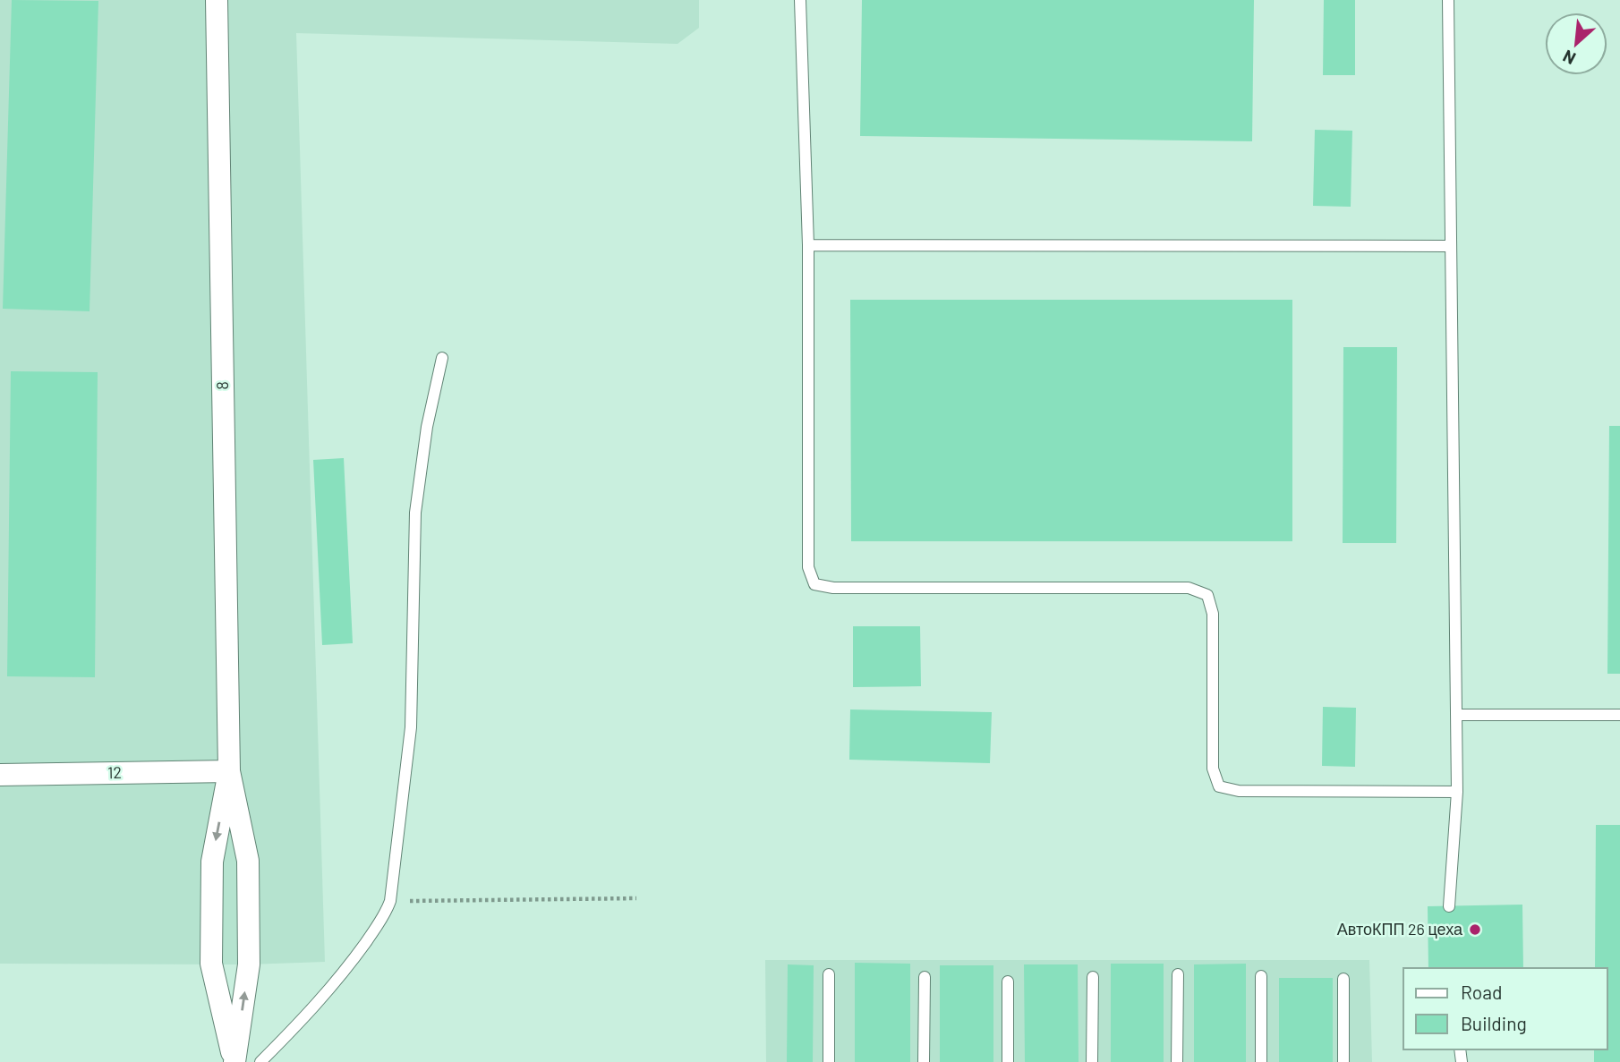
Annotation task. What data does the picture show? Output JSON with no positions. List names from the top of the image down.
{
  "streets": {
    "street": ["8", "12"]
  },
  "crossings": [
    ["8", "12"]
  ],
  "places": ["АвтоКПП 26 цеха"],
  "legend": ["Road", "Building"],
  "north": "bottom left"
}
